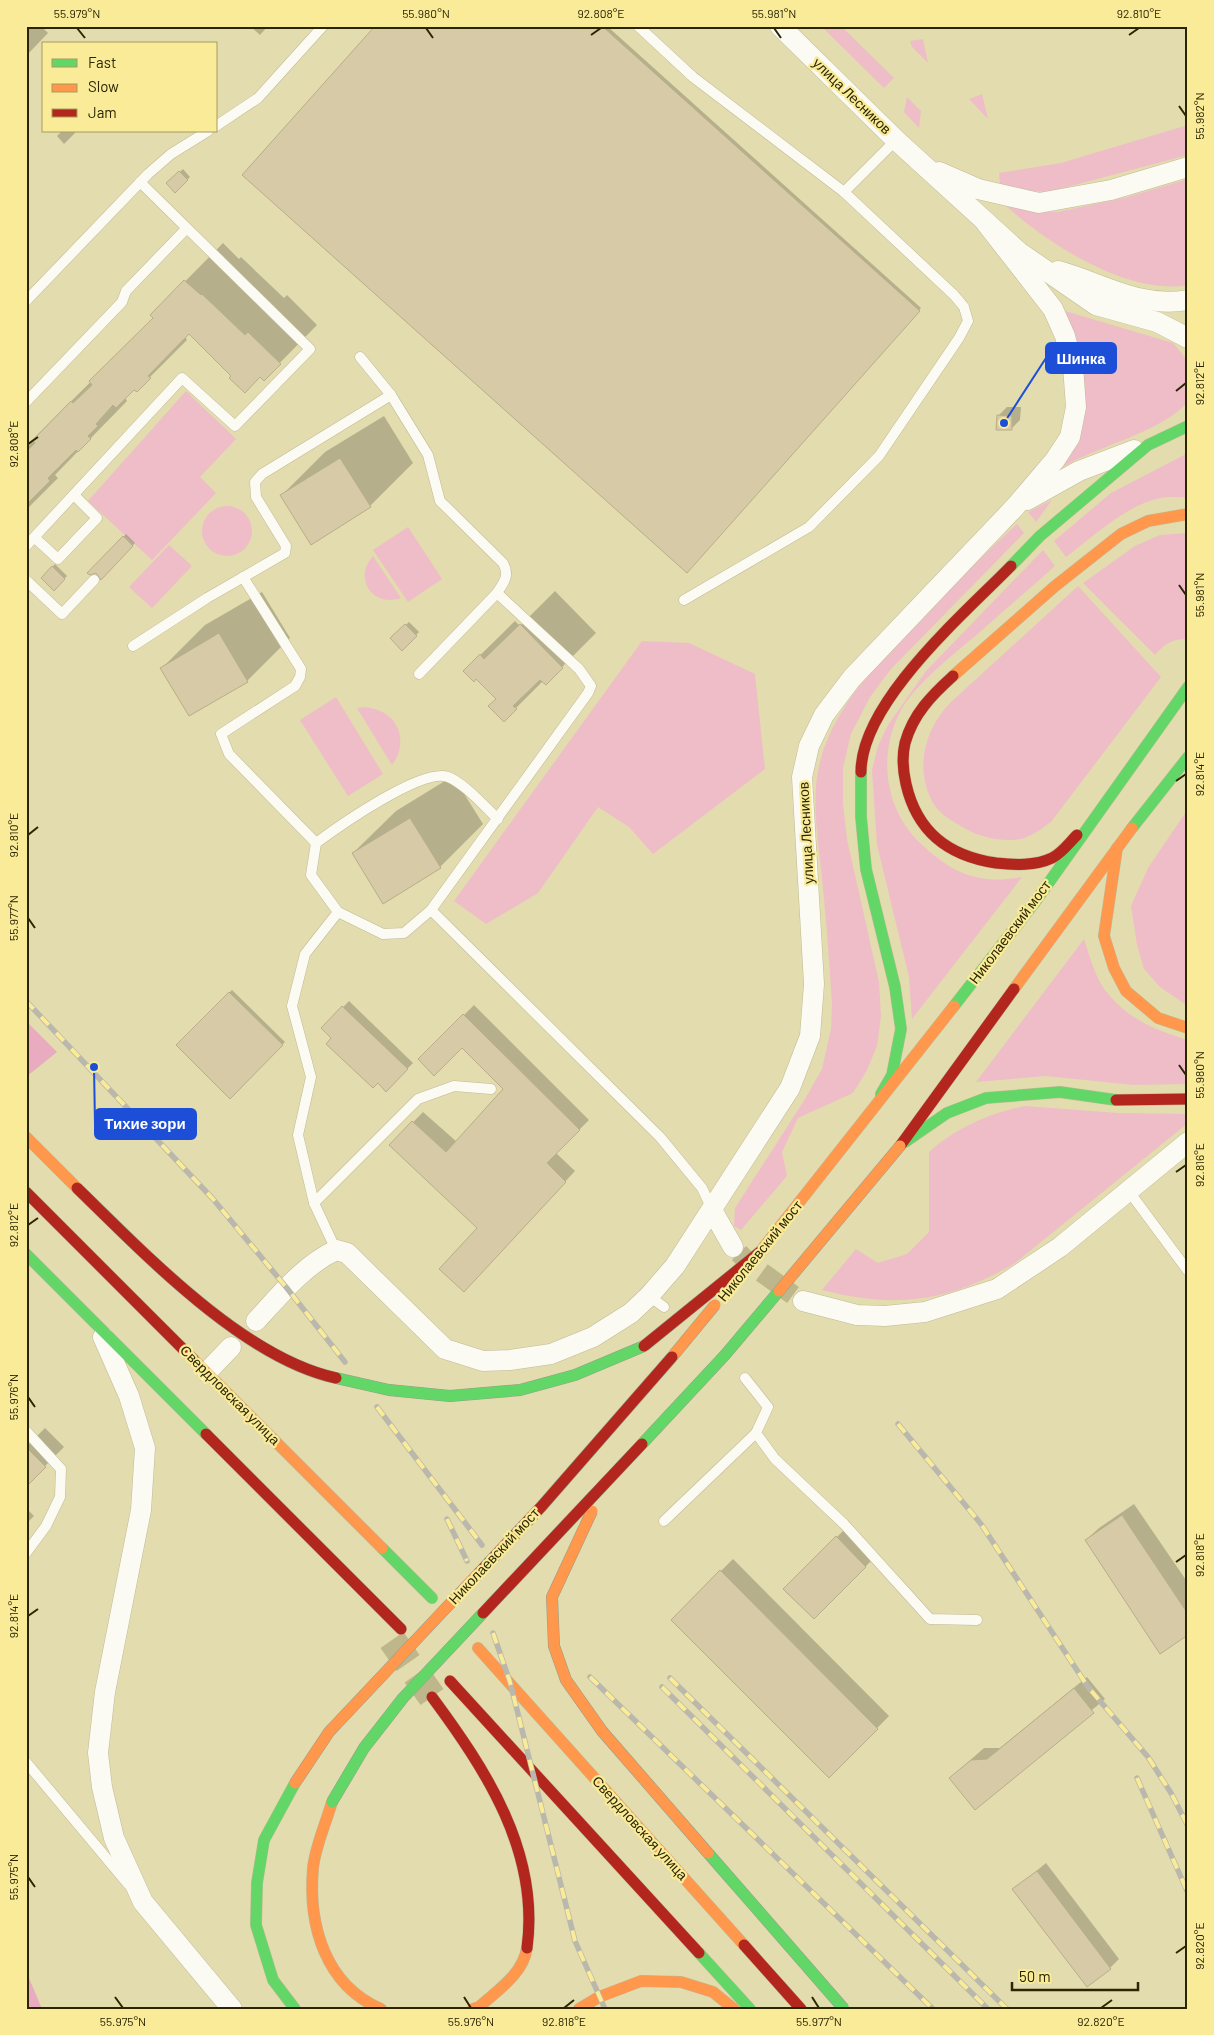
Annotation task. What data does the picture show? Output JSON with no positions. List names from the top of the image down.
{
  "streets": {
    "main road": ["Николаевский мост", "Свердловская улица"],
    "street": ["улица Лесников"]
  },
  "places": ["Шинка", "Тихие зори"],
  "legend": ["Fast", "Slow", "Jam"],
  "scale_bar": "50 m",
  "coordinates": [
    "55.979°N",
    "55.980°N",
    "92.808°E",
    "55.981°N",
    "92.810°E",
    "55.982°N",
    "92.812°E",
    "92.814°E",
    "55.977°N",
    "92.816°E",
    "55.976°N",
    "92.818°E",
    "55.975°N",
    "92.820°E"
  ]
}
